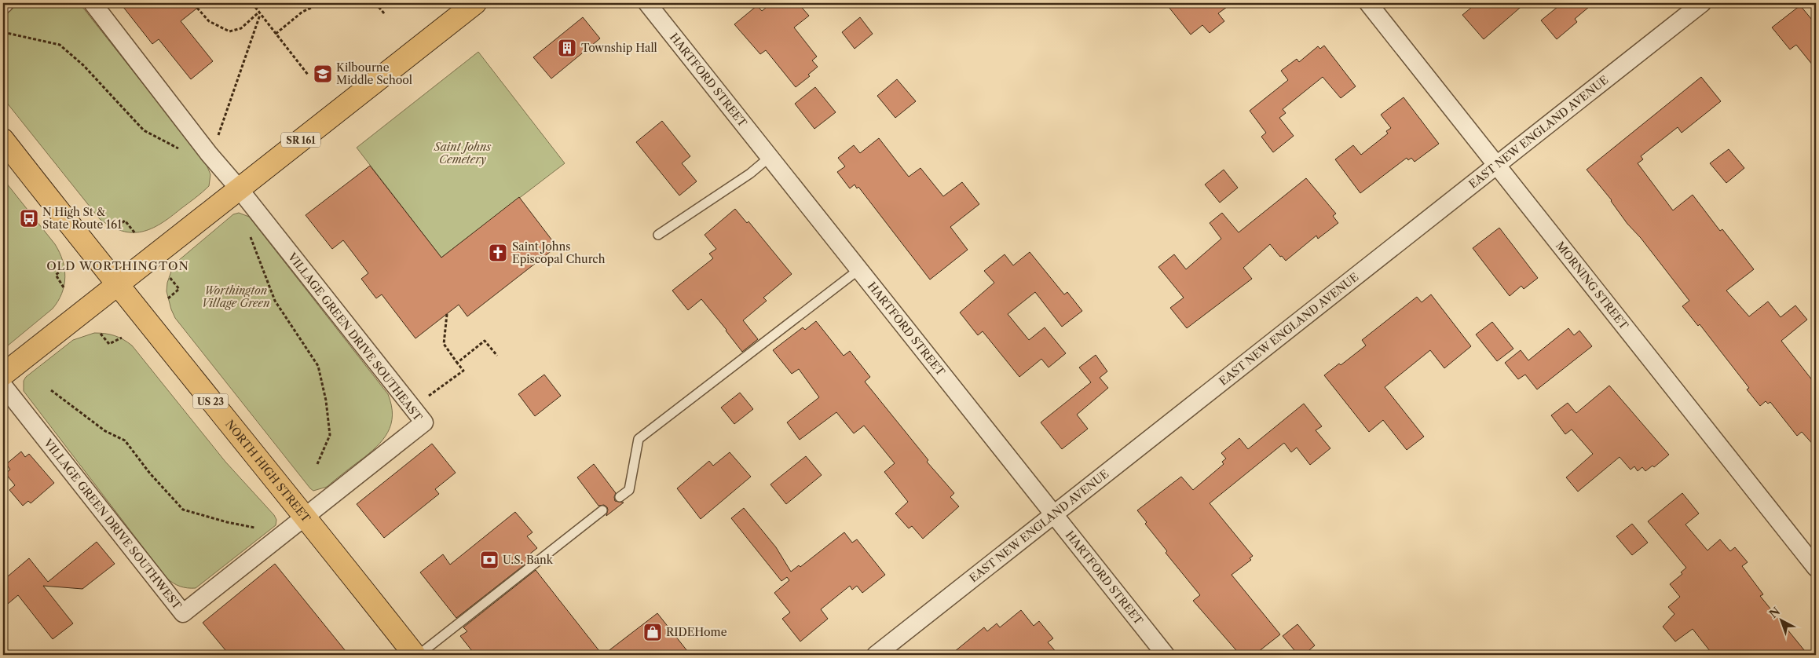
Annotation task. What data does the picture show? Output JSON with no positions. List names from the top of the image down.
{
  "streets": {
    "main road": ["SR 161", "US 23", "NORTH HIGH STREET"],
    "street": [
      "HARTFORD STREET",
      "EAST NEW ENGLAND AVENUE",
      "MORNING STREET",
      "VILLAGE GREEN DRIVE SOUTHEAST",
      "VILLAGE GREEN DRIVE SOUTHWEST"
    ]
  },
  "crossings": [
    ["HARTFORD STREET", "EAST NEW ENGLAND AVENUE"],
    ["EAST NEW ENGLAND AVENUE", "MORNING STREET"],
    ["SR 161", "VILLAGE GREEN DRIVE SOUTHEAST"],
    ["SR 161", "NORTH HIGH STREET"],
    ["VILLAGE GREEN DRIVE SOUTHEAST", "NORTH HIGH STREET"],
    ["VILLAGE GREEN DRIVE SOUTHEAST", "VILLAGE GREEN DRIVE SOUTHWEST"],
    ["NORTH HIGH STREET", "VILLAGE GREEN DRIVE SOUTHWEST"]
  ],
  "districts": ["OLD WORTHINGTON"],
  "parks": ["Saint Johns Cemetery", "Worthington Village Green"],
  "places": {
    "building": ["Township Hall"],
    "school or university": ["Kilbourne Middle School"],
    "bus stop": ["N High St & State Route 161"],
    "church": ["Saint Johns Episcopal Church"],
    "bank": ["U.S. Bank"],
    "shop": ["RIDEHome"]
  },
  "north": "top left"
}
